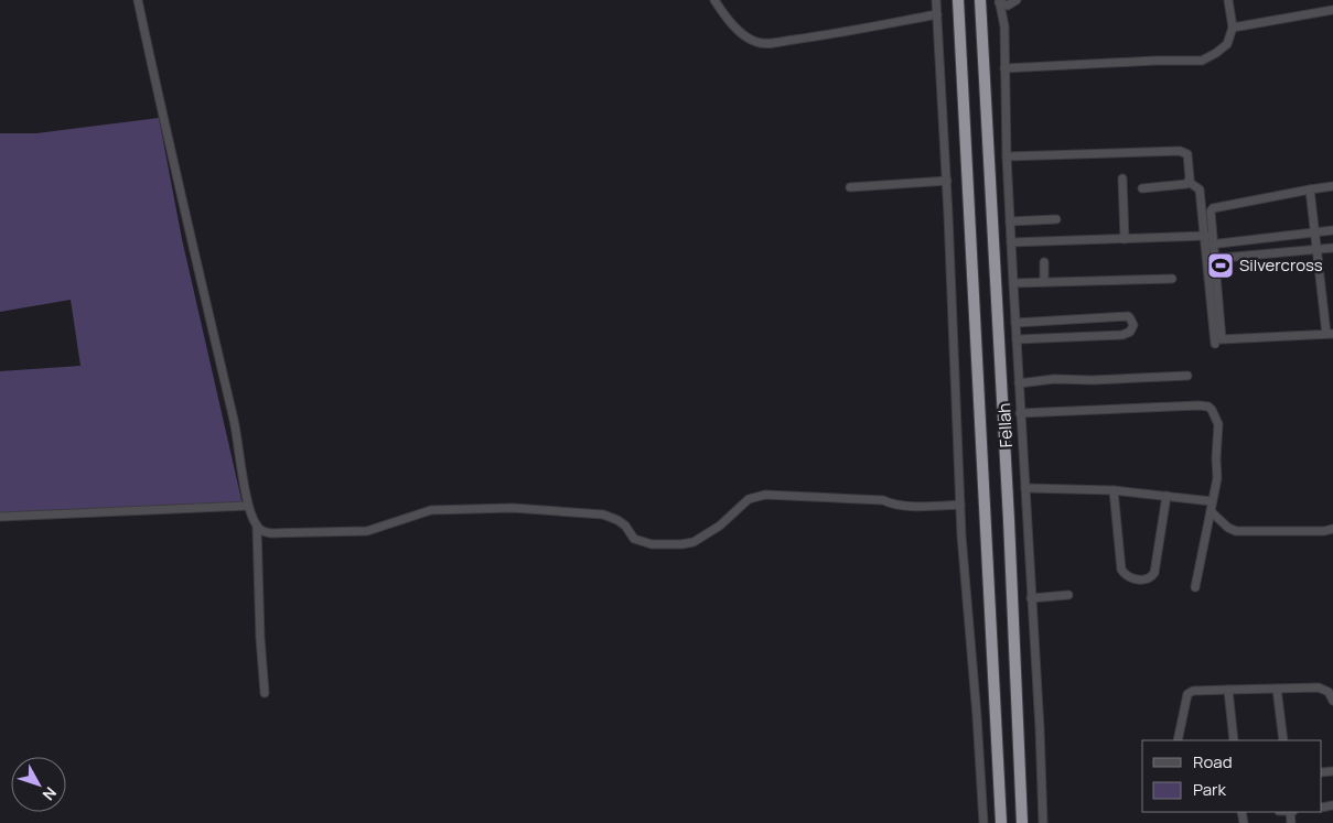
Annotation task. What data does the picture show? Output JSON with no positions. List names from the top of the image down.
{
  "streets": {
    "street": ["Fellah"]
  },
  "places": {
    "sports": ["Silvercross"]
  },
  "legend": ["Road", "Park"],
  "north": "bottom right"
}
